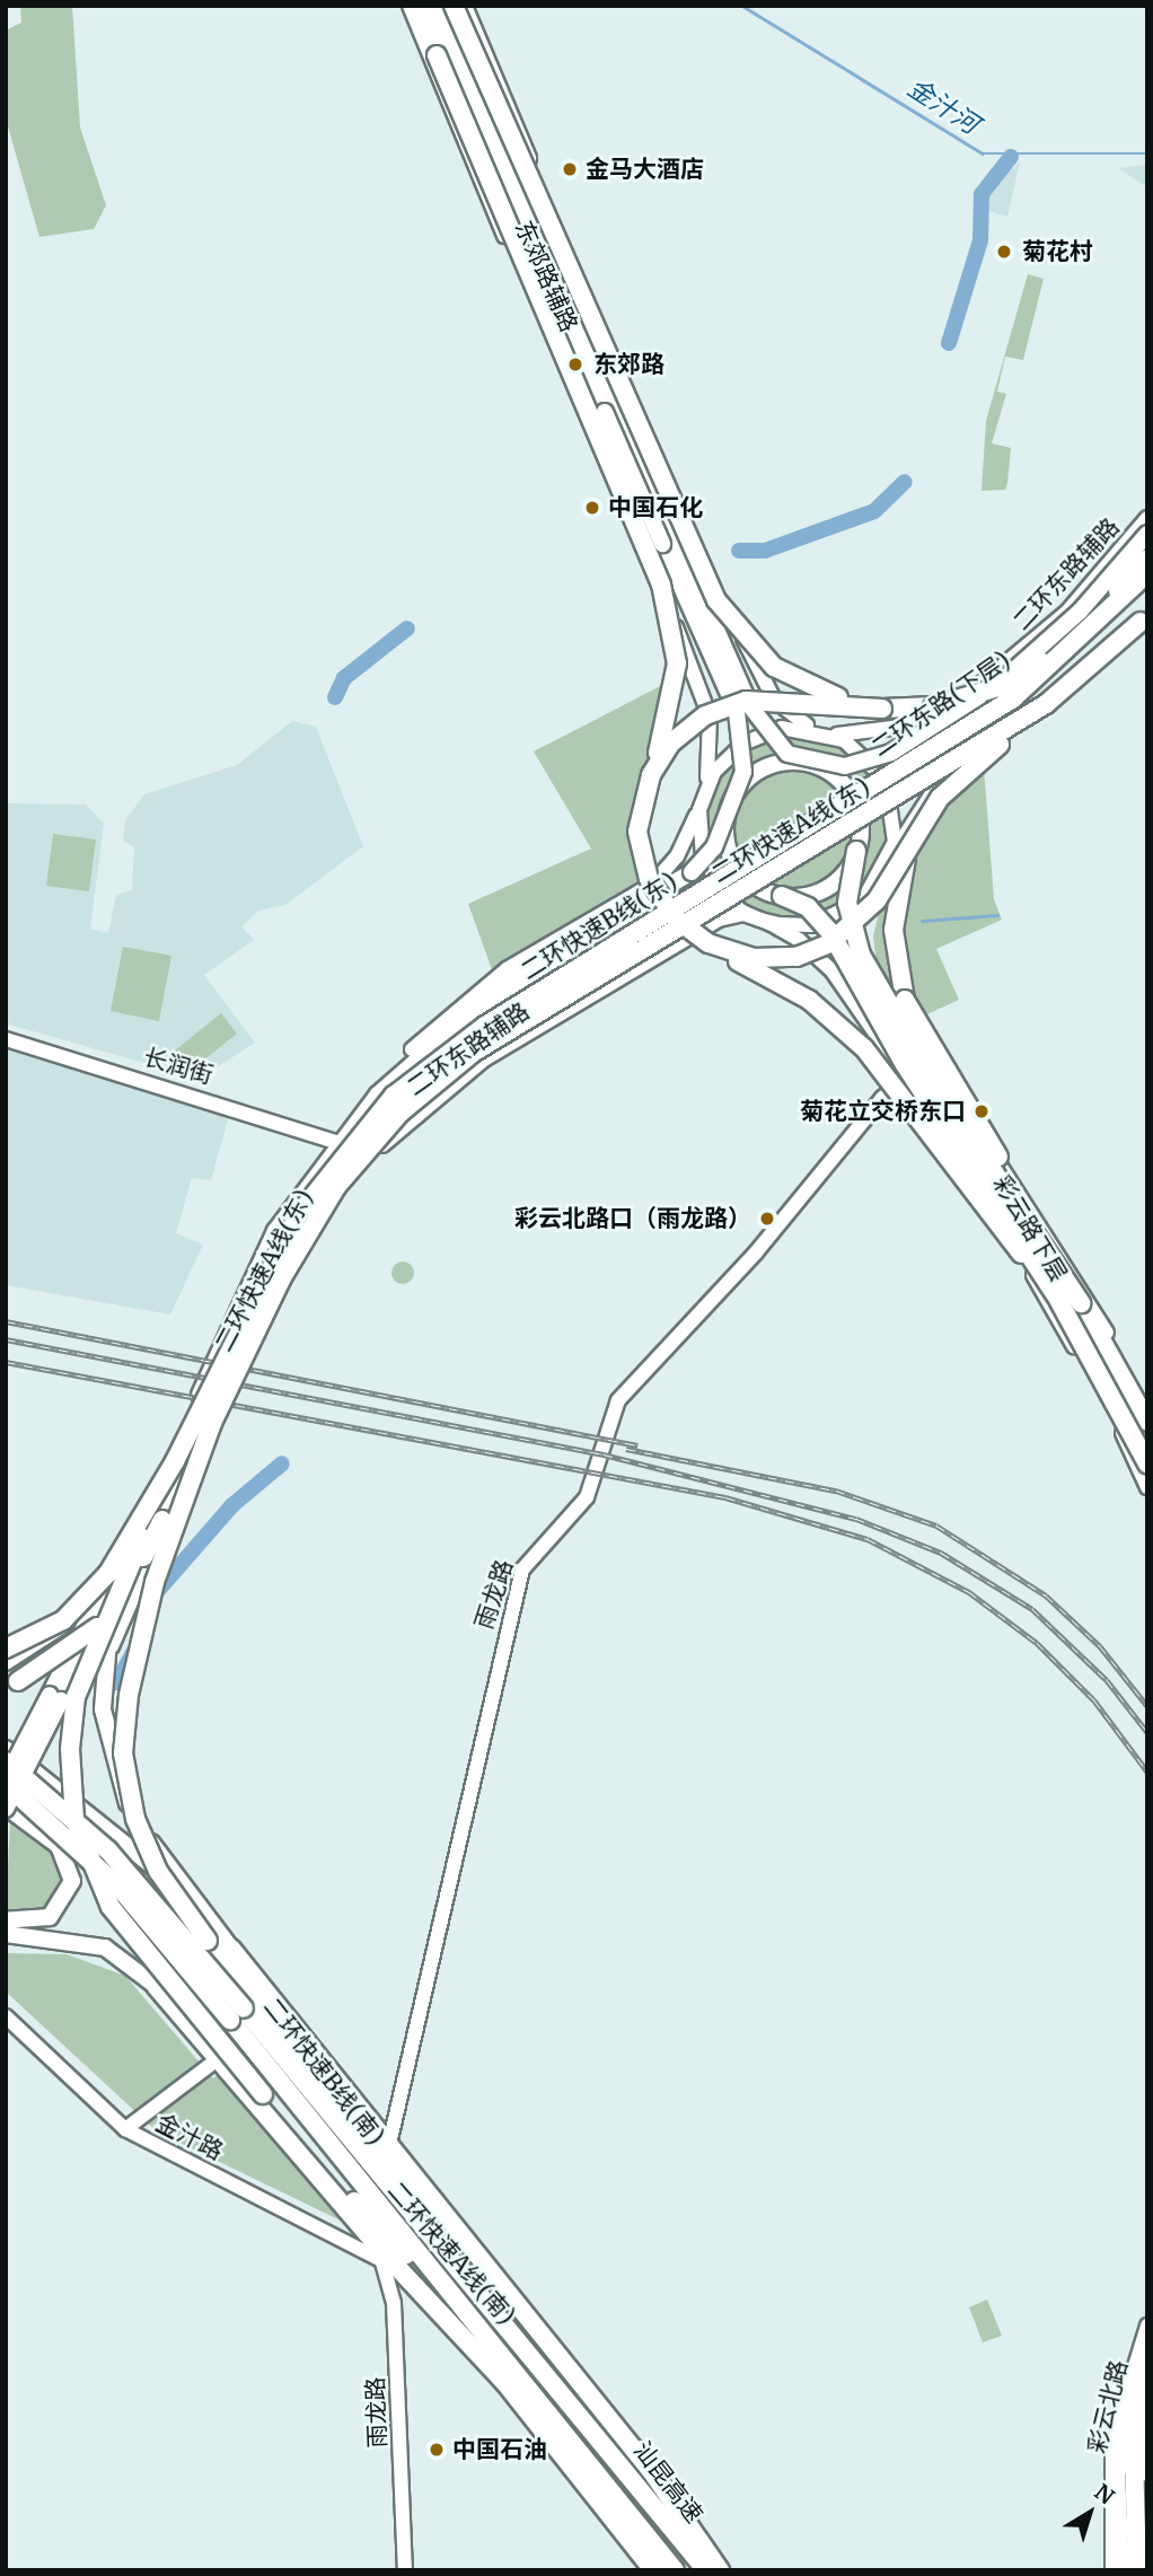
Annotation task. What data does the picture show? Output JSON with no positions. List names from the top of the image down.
{
  "streets": {
    "highway": [
      "二环快速A线(东)",
      "二环快速B线(东)",
      "二环快速B线(南)",
      "二环快速A线(南)",
      "彩云北路",
      "汕昆高速"
    ],
    "main road": [
      "东郊路辅路",
      "二环东路辅路",
      "二环东路(下层)",
      "长润街",
      "彩云路下层",
      "雨龙路",
      "金汁路"
    ]
  },
  "crossings": [
    ["东郊路辅路", "二环东路辅路"],
    ["东郊路辅路", "彩云路下层"],
    ["二环东路辅路", "彩云路下层"],
    ["二环东路(下层)", "二环快速B线(东)"],
    ["二环东路(下层)", "长润街"],
    ["彩云路下层", "雨龙路"],
    ["雨龙路", "金汁路"],
    ["二环快速B线(南)", "二环快速A线(南)"],
    ["二环快速B线(南)", "汕昆高速"],
    ["二环快速A线(南)", "汕昆高速"]
  ],
  "water": ["金汁河"],
  "places": [
    "金马大酒店",
    "菊花村",
    "东郊路",
    "中国石化",
    "菊花立交桥东口",
    "彩云北路口（雨龙路）",
    "中国石油"
  ],
  "north": "top right"
}
